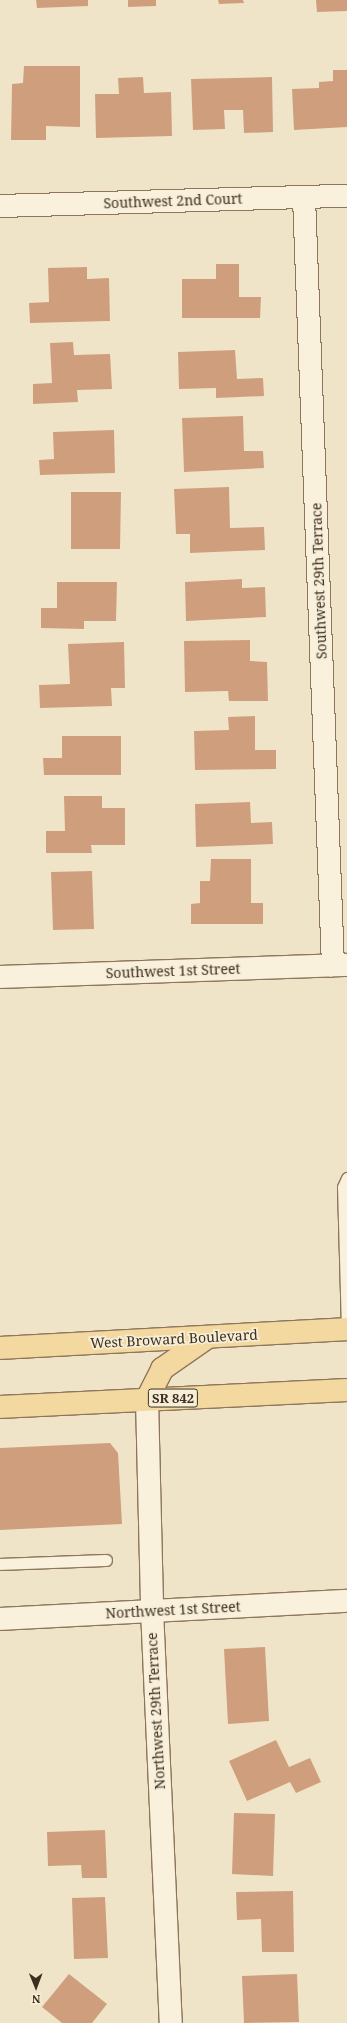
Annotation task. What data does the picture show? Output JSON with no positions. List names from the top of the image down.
{
  "streets": {
    "main road": ["West Broward Boulevard", "SR 842"],
    "street": [
      "Southwest 2nd Court",
      "Southwest 29th Terrace",
      "Southwest 1st Street",
      "Northwest 1st Street",
      "Northwest 29th Terrace"
    ]
  },
  "crossings": [
    ["Southwest 2nd Court", "Southwest 29th Terrace"],
    ["Southwest 29th Terrace", "Southwest 1st Street"],
    ["SR 842", "Northwest 29th Terrace"],
    ["Northwest 1st Street", "Northwest 29th Terrace"]
  ],
  "north": "bottom"
}
